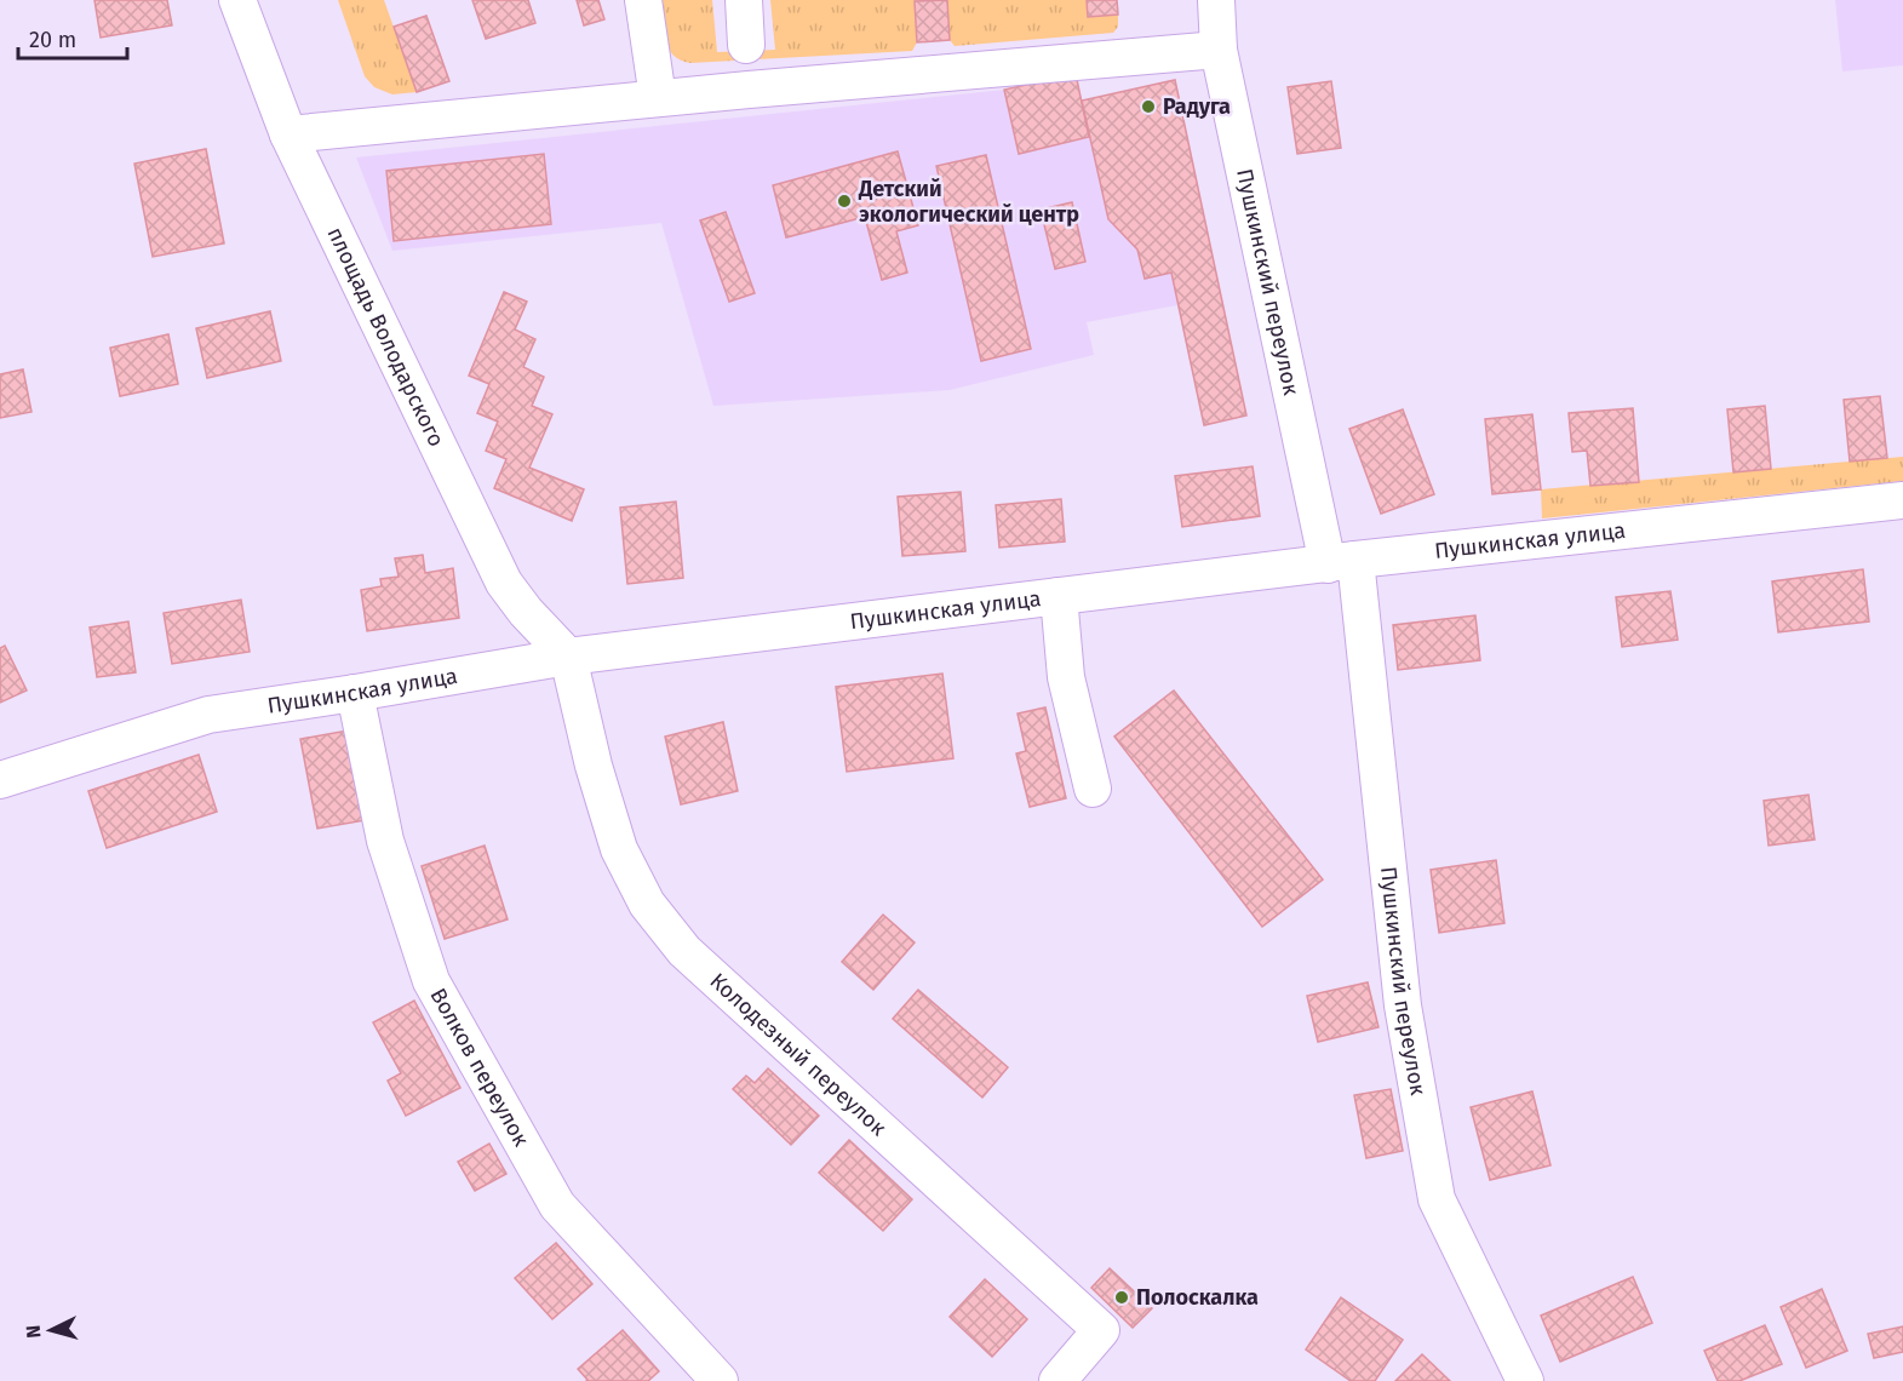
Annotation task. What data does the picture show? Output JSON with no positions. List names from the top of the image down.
{
  "streets": {
    "street": [
      "Пушкинский переулок",
      "площадь Володарского",
      "Пушкинская улица",
      "Колодезный переулок",
      "Волков переулок"
    ]
  },
  "crossings": [
    ["Пушкинский переулок", "Пушкинская улица"],
    ["площадь Володарского", "Пушкинская улица"],
    ["площадь Володарского", "Колодезный переулок"],
    ["Пушкинская улица", "Колодезный переулок"],
    ["Пушкинская улица", "Волков переулок"]
  ],
  "places": ["Радуга", "Детский экологический центр", "Полоскалка"],
  "scale_bar": "20 m",
  "north": "left"
}
